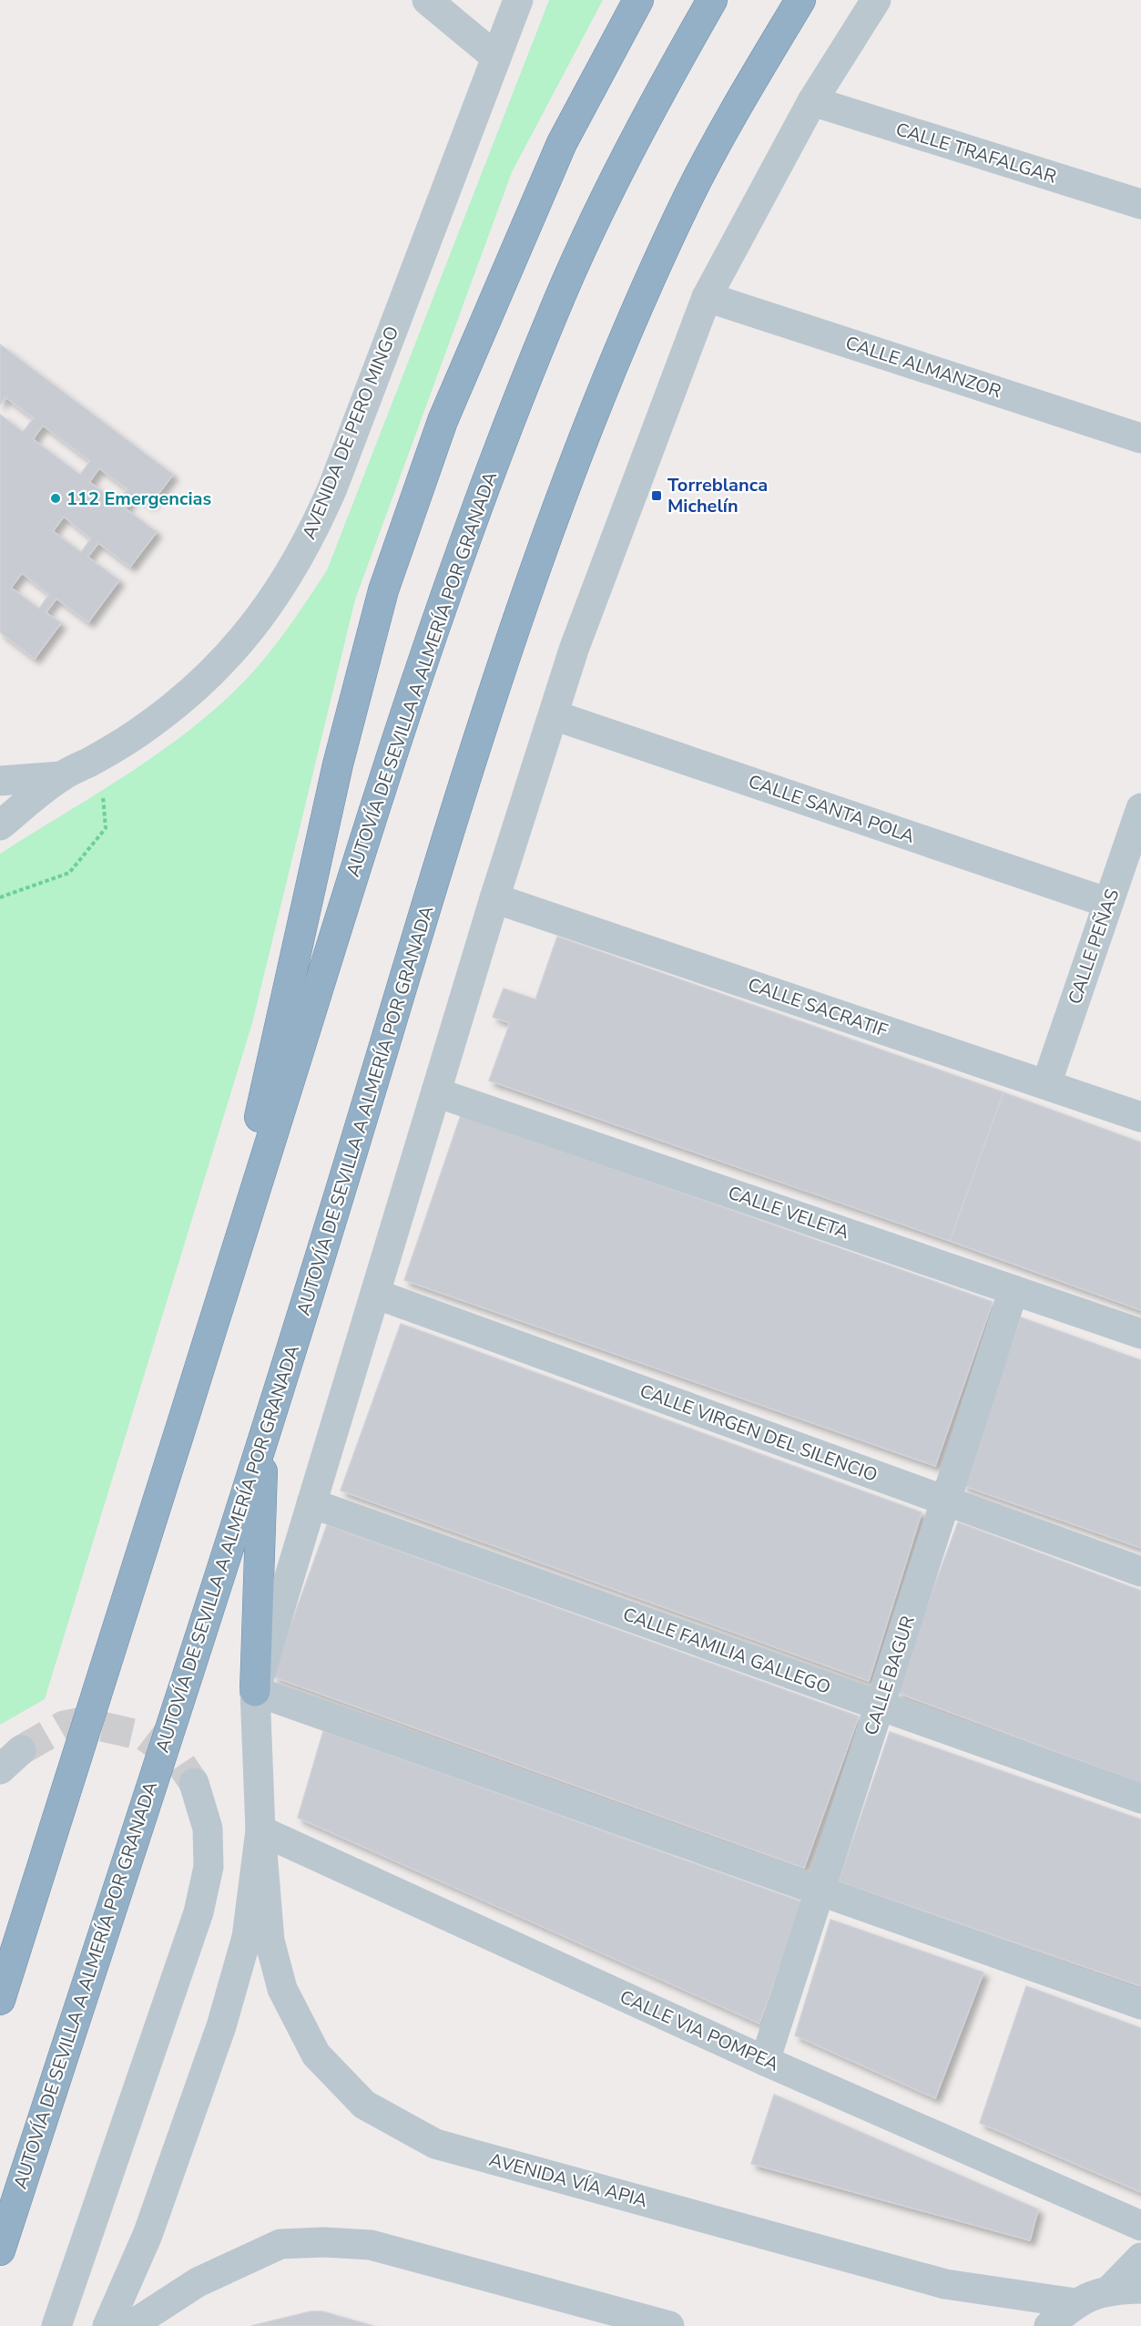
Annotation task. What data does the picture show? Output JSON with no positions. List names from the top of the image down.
{
  "streets": {
    "highway": ["AUTOVÍA DE SEVILLA A ALMERÍA POR GRANADA"],
    "street": [
      "CALLE TRAFALGAR",
      "CALLE ALMANZOR",
      "AVENIDA DE PERO MINGO",
      "CALLE SANTA POLA",
      "CALLE PEÑAS",
      "CALLE SACRATIF",
      "CALLE VELETA",
      "CALLE VIRGEN DEL SILENCIO",
      "CALLE FAMILIA GALLEGO",
      "CALLE BAGUR",
      "CALLE VIA POMPEA",
      "AVENIDA VÍA APIA"
    ]
  },
  "crossings": [
    ["CALLE SANTA POLA", "CALLE PEÑAS"],
    ["CALLE PEÑAS", "CALLE SACRATIF"],
    ["CALLE VELETA", "CALLE BAGUR"],
    ["CALLE VIRGEN DEL SILENCIO", "CALLE BAGUR"],
    ["CALLE FAMILIA GALLEGO", "CALLE BAGUR"],
    ["CALLE BAGUR", "CALLE VIA POMPEA"],
    ["CALLE VIA POMPEA", "AVENIDA VÍA APIA"]
  ],
  "places": {
    "transit": ["Torreblanca Michelín"],
    "other": ["112 Emergencias"]
  }
}
